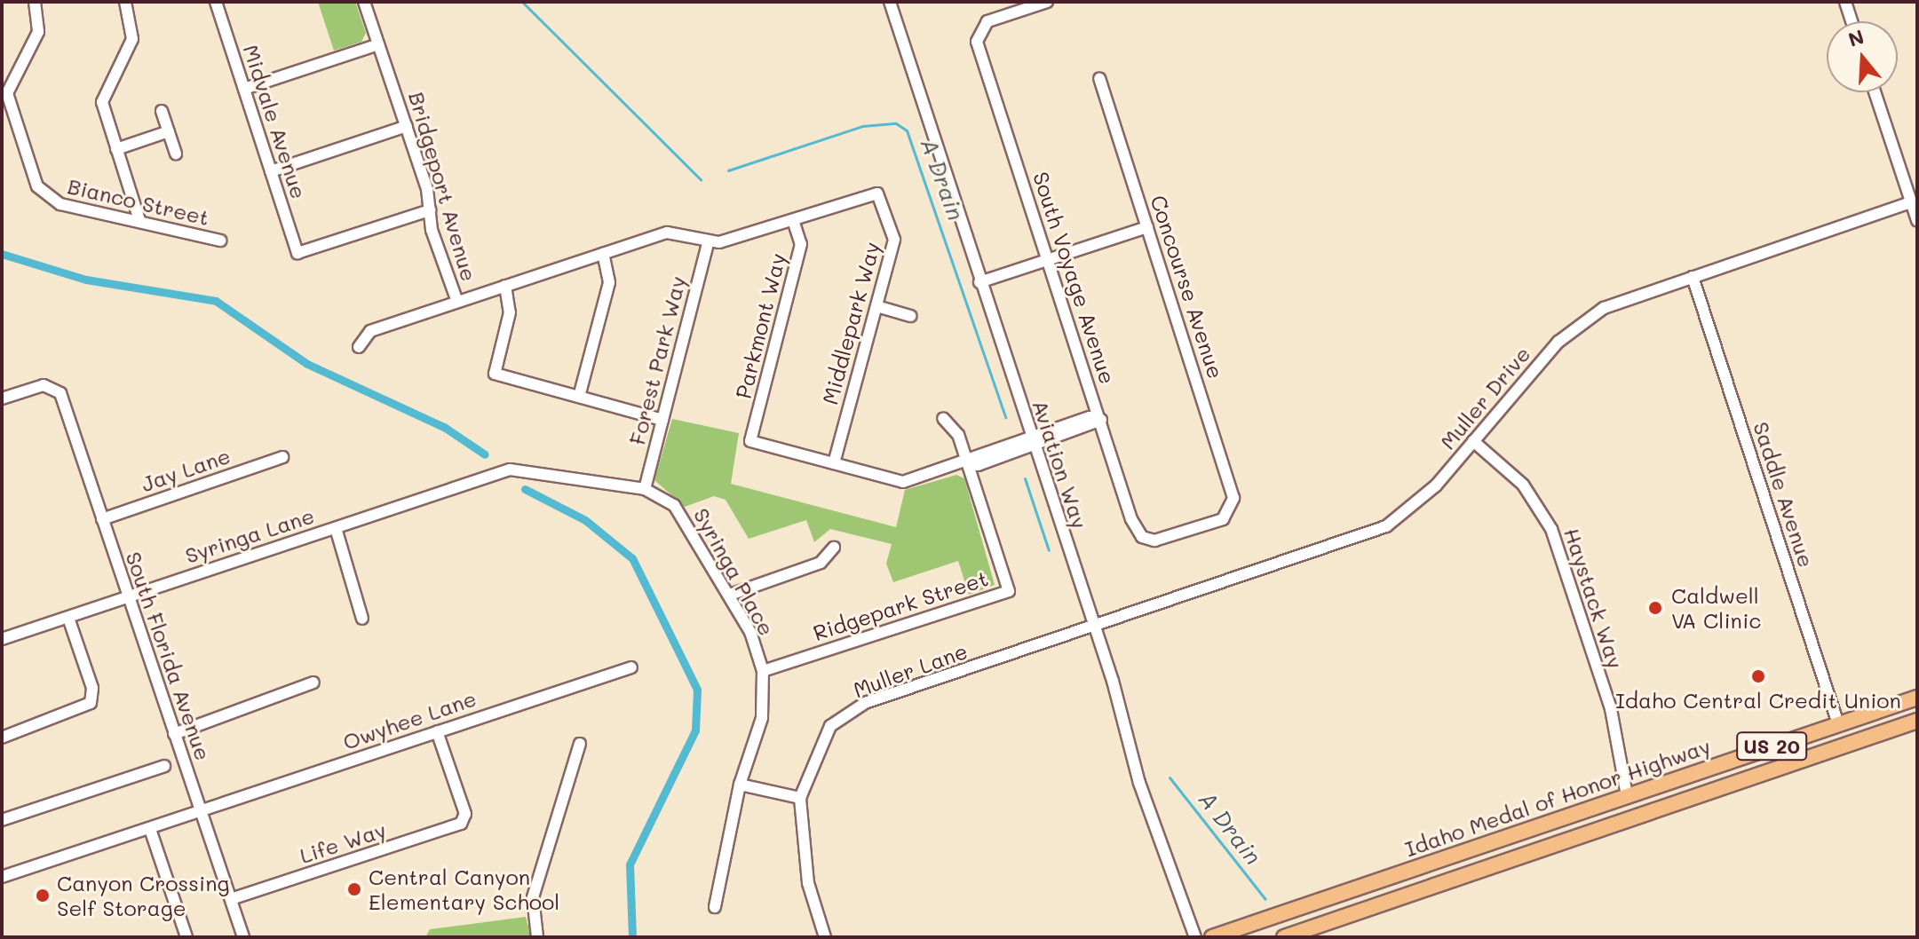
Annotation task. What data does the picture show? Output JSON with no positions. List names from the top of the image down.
{
  "streets": {
    "main road": ["US 20", "Idaho Medal of Honor Highway"],
    "street": [
      "Midvale Avenue",
      "Bridgeport Avenue",
      "Bianco Street",
      "South Voyage Avenue",
      "Concourse Avenue",
      "Middlepark Way",
      "Parkmont Way",
      "Forest Park Way",
      "Muller Drive",
      "Aviation Way",
      "Jay Lane",
      "Saddle Avenue",
      "Syringa Lane",
      "Syringa Place",
      "Haystack Way",
      "Ridgepark Street",
      "South Florida Avenue",
      "Muller Lane",
      "Owyhee Lane",
      "Life Way"
    ]
  },
  "crossings": [
    ["Midvale Avenue", "Bridgeport Avenue"],
    ["South Voyage Avenue", "Concourse Avenue"],
    ["Middlepark Way", "Parkmont Way"],
    ["Forest Park Way", "Syringa Place"],
    ["Muller Drive", "Aviation Way"],
    ["Muller Drive", "Saddle Avenue"],
    ["Muller Drive", "Haystack Way"],
    ["Muller Drive", "Muller Lane"],
    ["Aviation Way", "Muller Lane"],
    ["Jay Lane", "South Florida Avenue"],
    ["Saddle Avenue", "Idaho Medal of Honor Highway"],
    ["Syringa Lane", "Syringa Place"],
    ["Syringa Lane", "South Florida Avenue"],
    ["Syringa Place", "Ridgepark Street"],
    ["Haystack Way", "Idaho Medal of Honor Highway"],
    ["South Florida Avenue", "Owyhee Lane"],
    ["South Florida Avenue", "Life Way"],
    ["Owyhee Lane", "Life Way"]
  ],
  "water": ["A Drain"],
  "places": [
    "Caldwell VA Clinic",
    "Idaho Central Credit Union",
    "Central Canyon Elementary School",
    "Canyon Crossing Self Storage"
  ],
  "north": "top"
}
